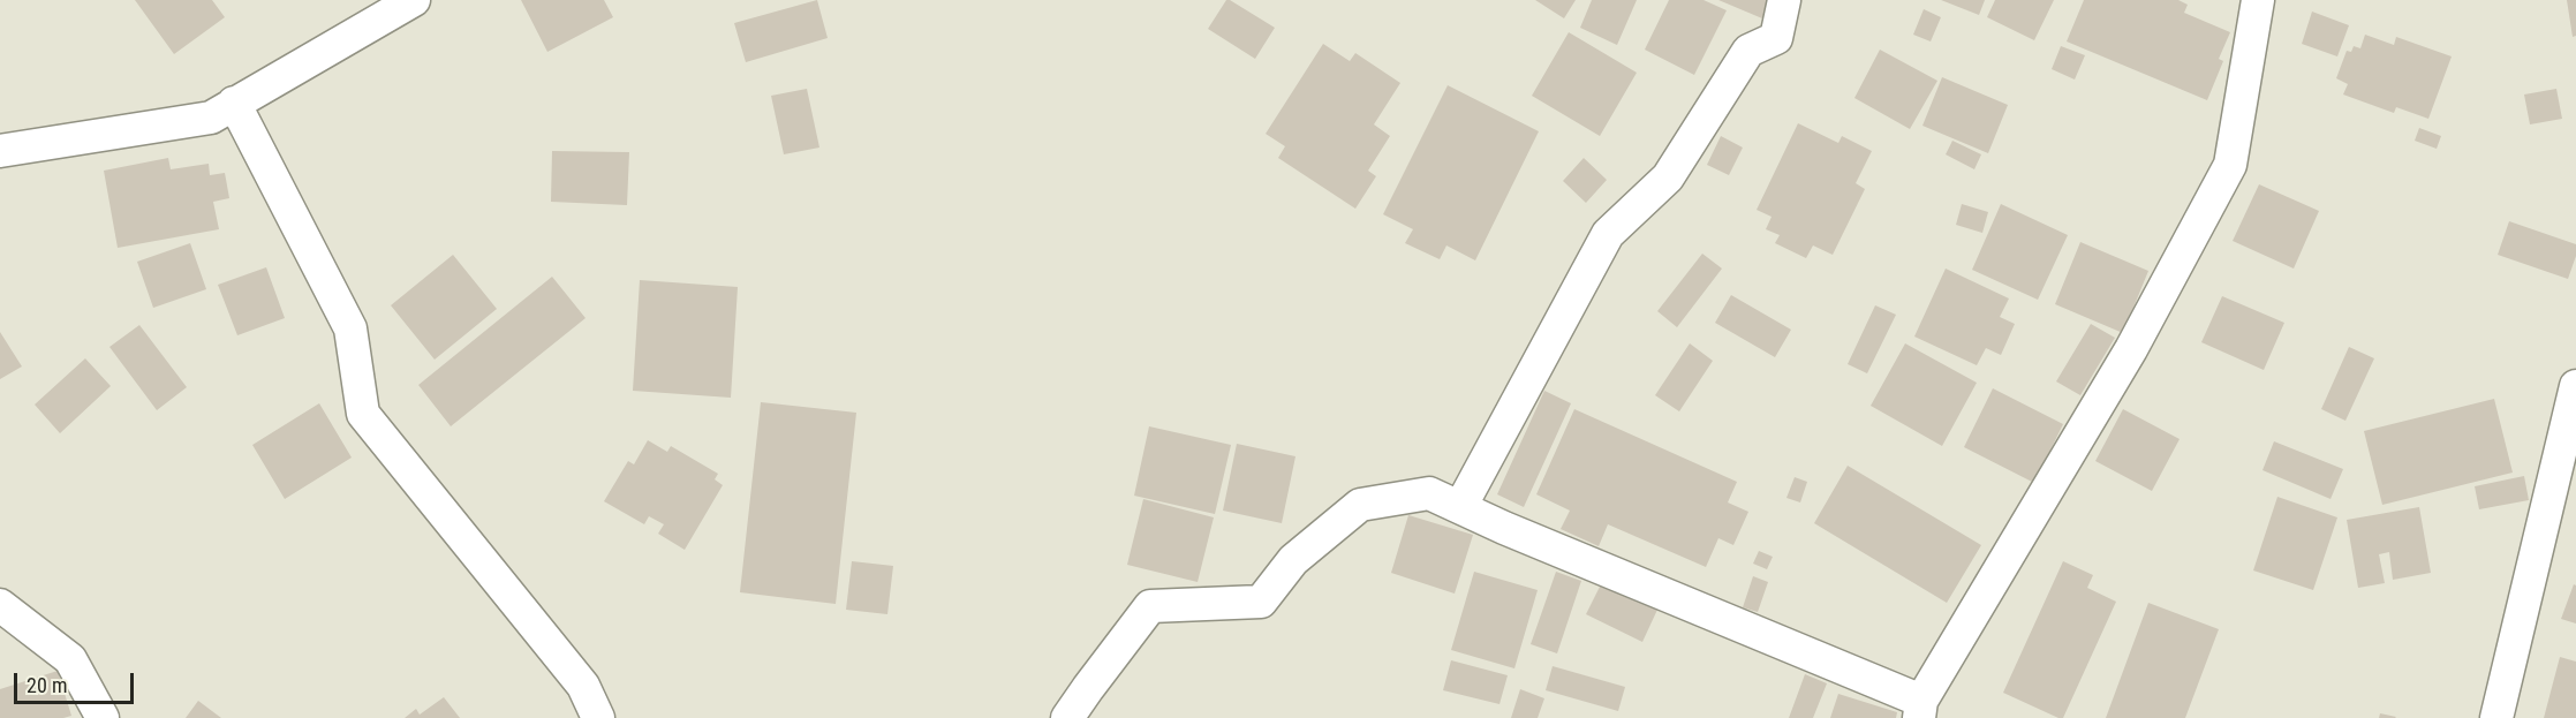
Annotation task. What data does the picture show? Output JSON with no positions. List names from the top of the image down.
{
  "scale_bar": "20 m"
}
